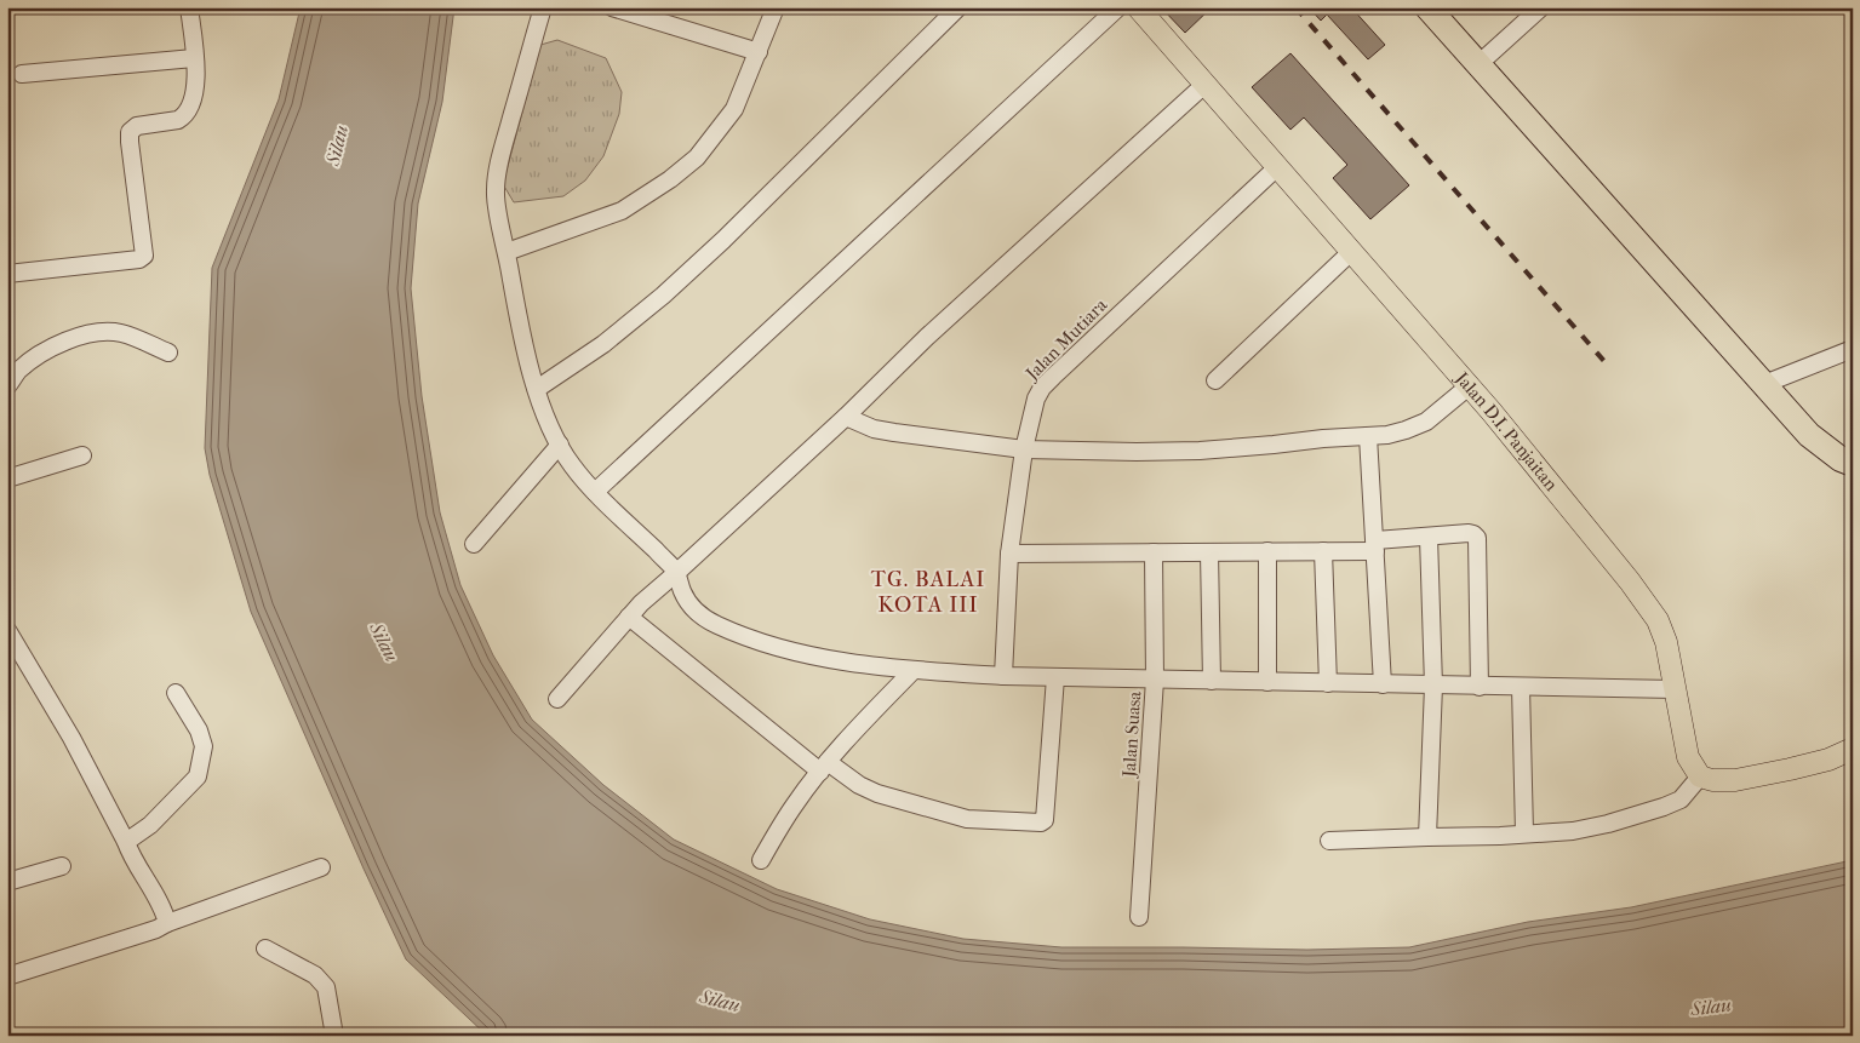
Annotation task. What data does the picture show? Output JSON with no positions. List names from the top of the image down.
{
  "streets": {
    "main road": ["Jalan D.I. Panjaitan"],
    "street": ["Jalan Mutiara", "Jalan Suasa"]
  },
  "crossings": [
    ["Jalan Mutiara", "Jalan D.I. Panjaitan"]
  ],
  "districts": ["TG. BALAI KOTA III"],
  "water": ["Silau"]
}
